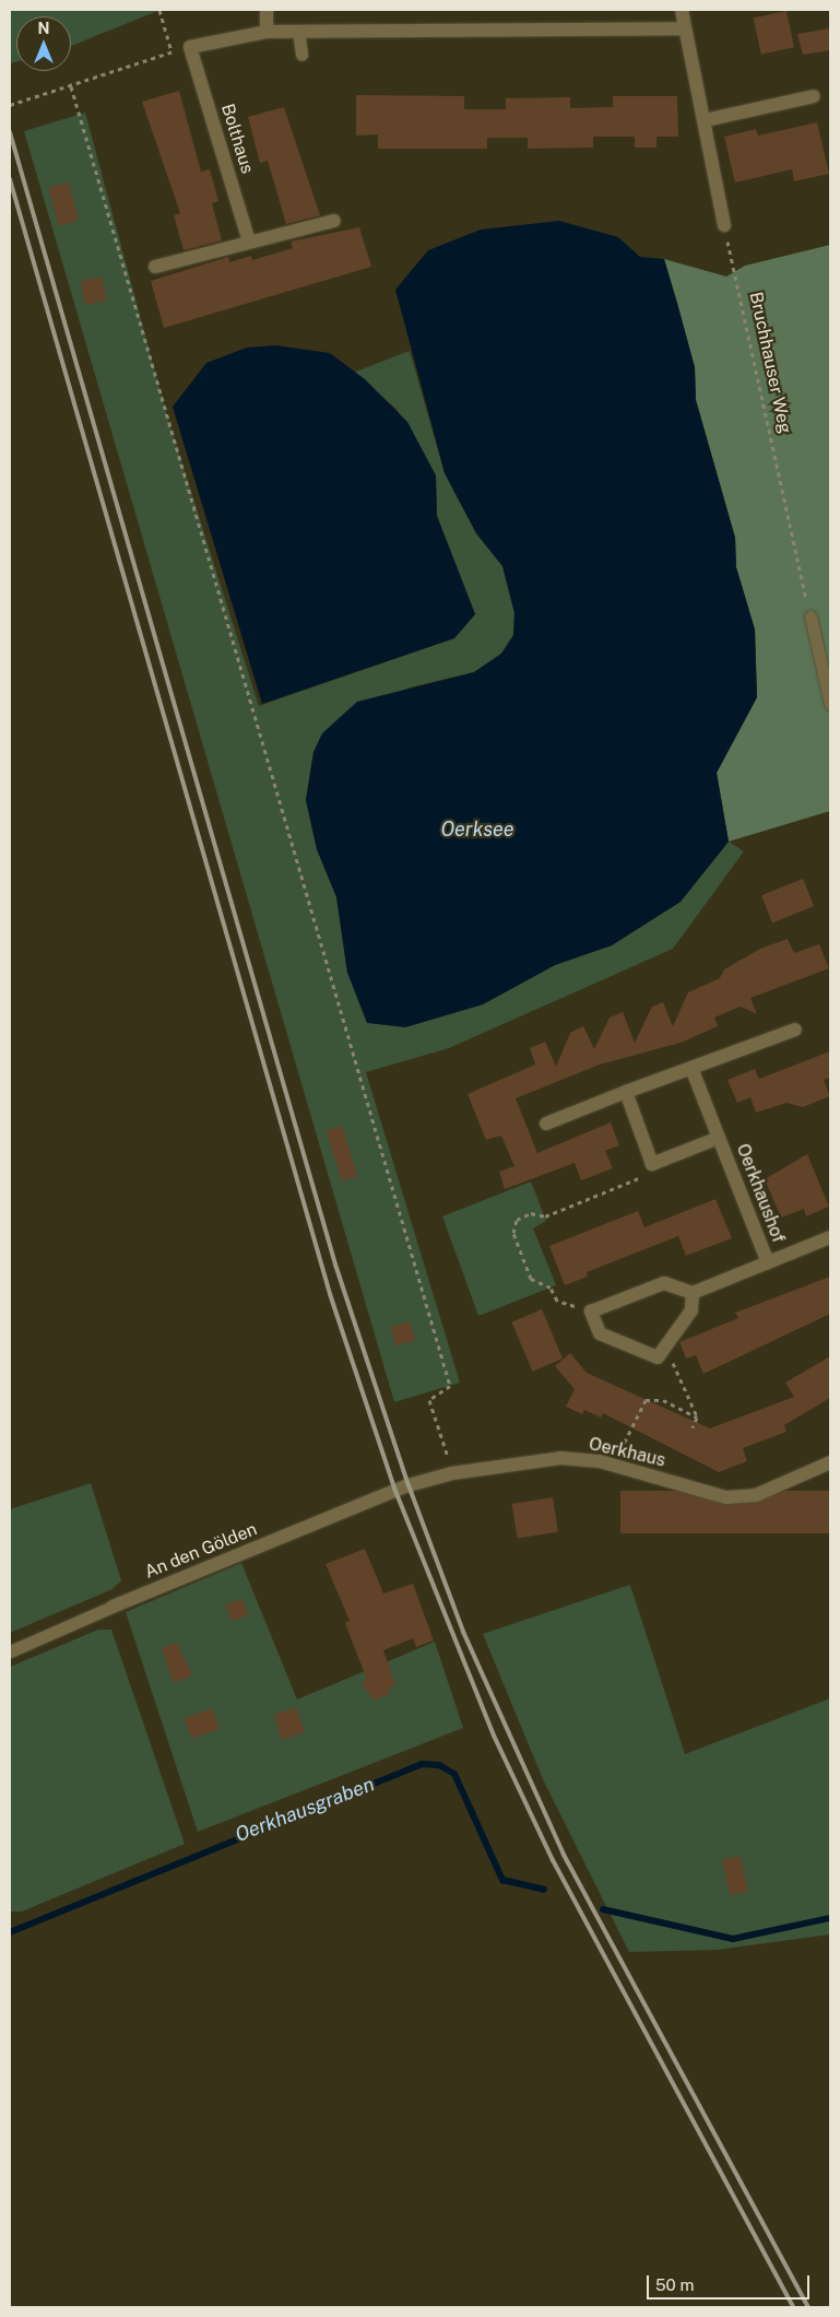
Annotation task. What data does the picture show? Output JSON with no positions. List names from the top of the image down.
{
  "streets": {
    "street": [
      "Bolthaus",
      "Oerkhaushof",
      "Oerkhaus",
      "An den Gölden"
    ],
    "path": ["Bruchhauser Weg"]
  },
  "crossings": [
    ["Oerkhaus", "An den Gölden"]
  ],
  "water": ["Oerksee", "Oerkhausgraben"],
  "scale_bar": "50 m",
  "north": "top"
}
